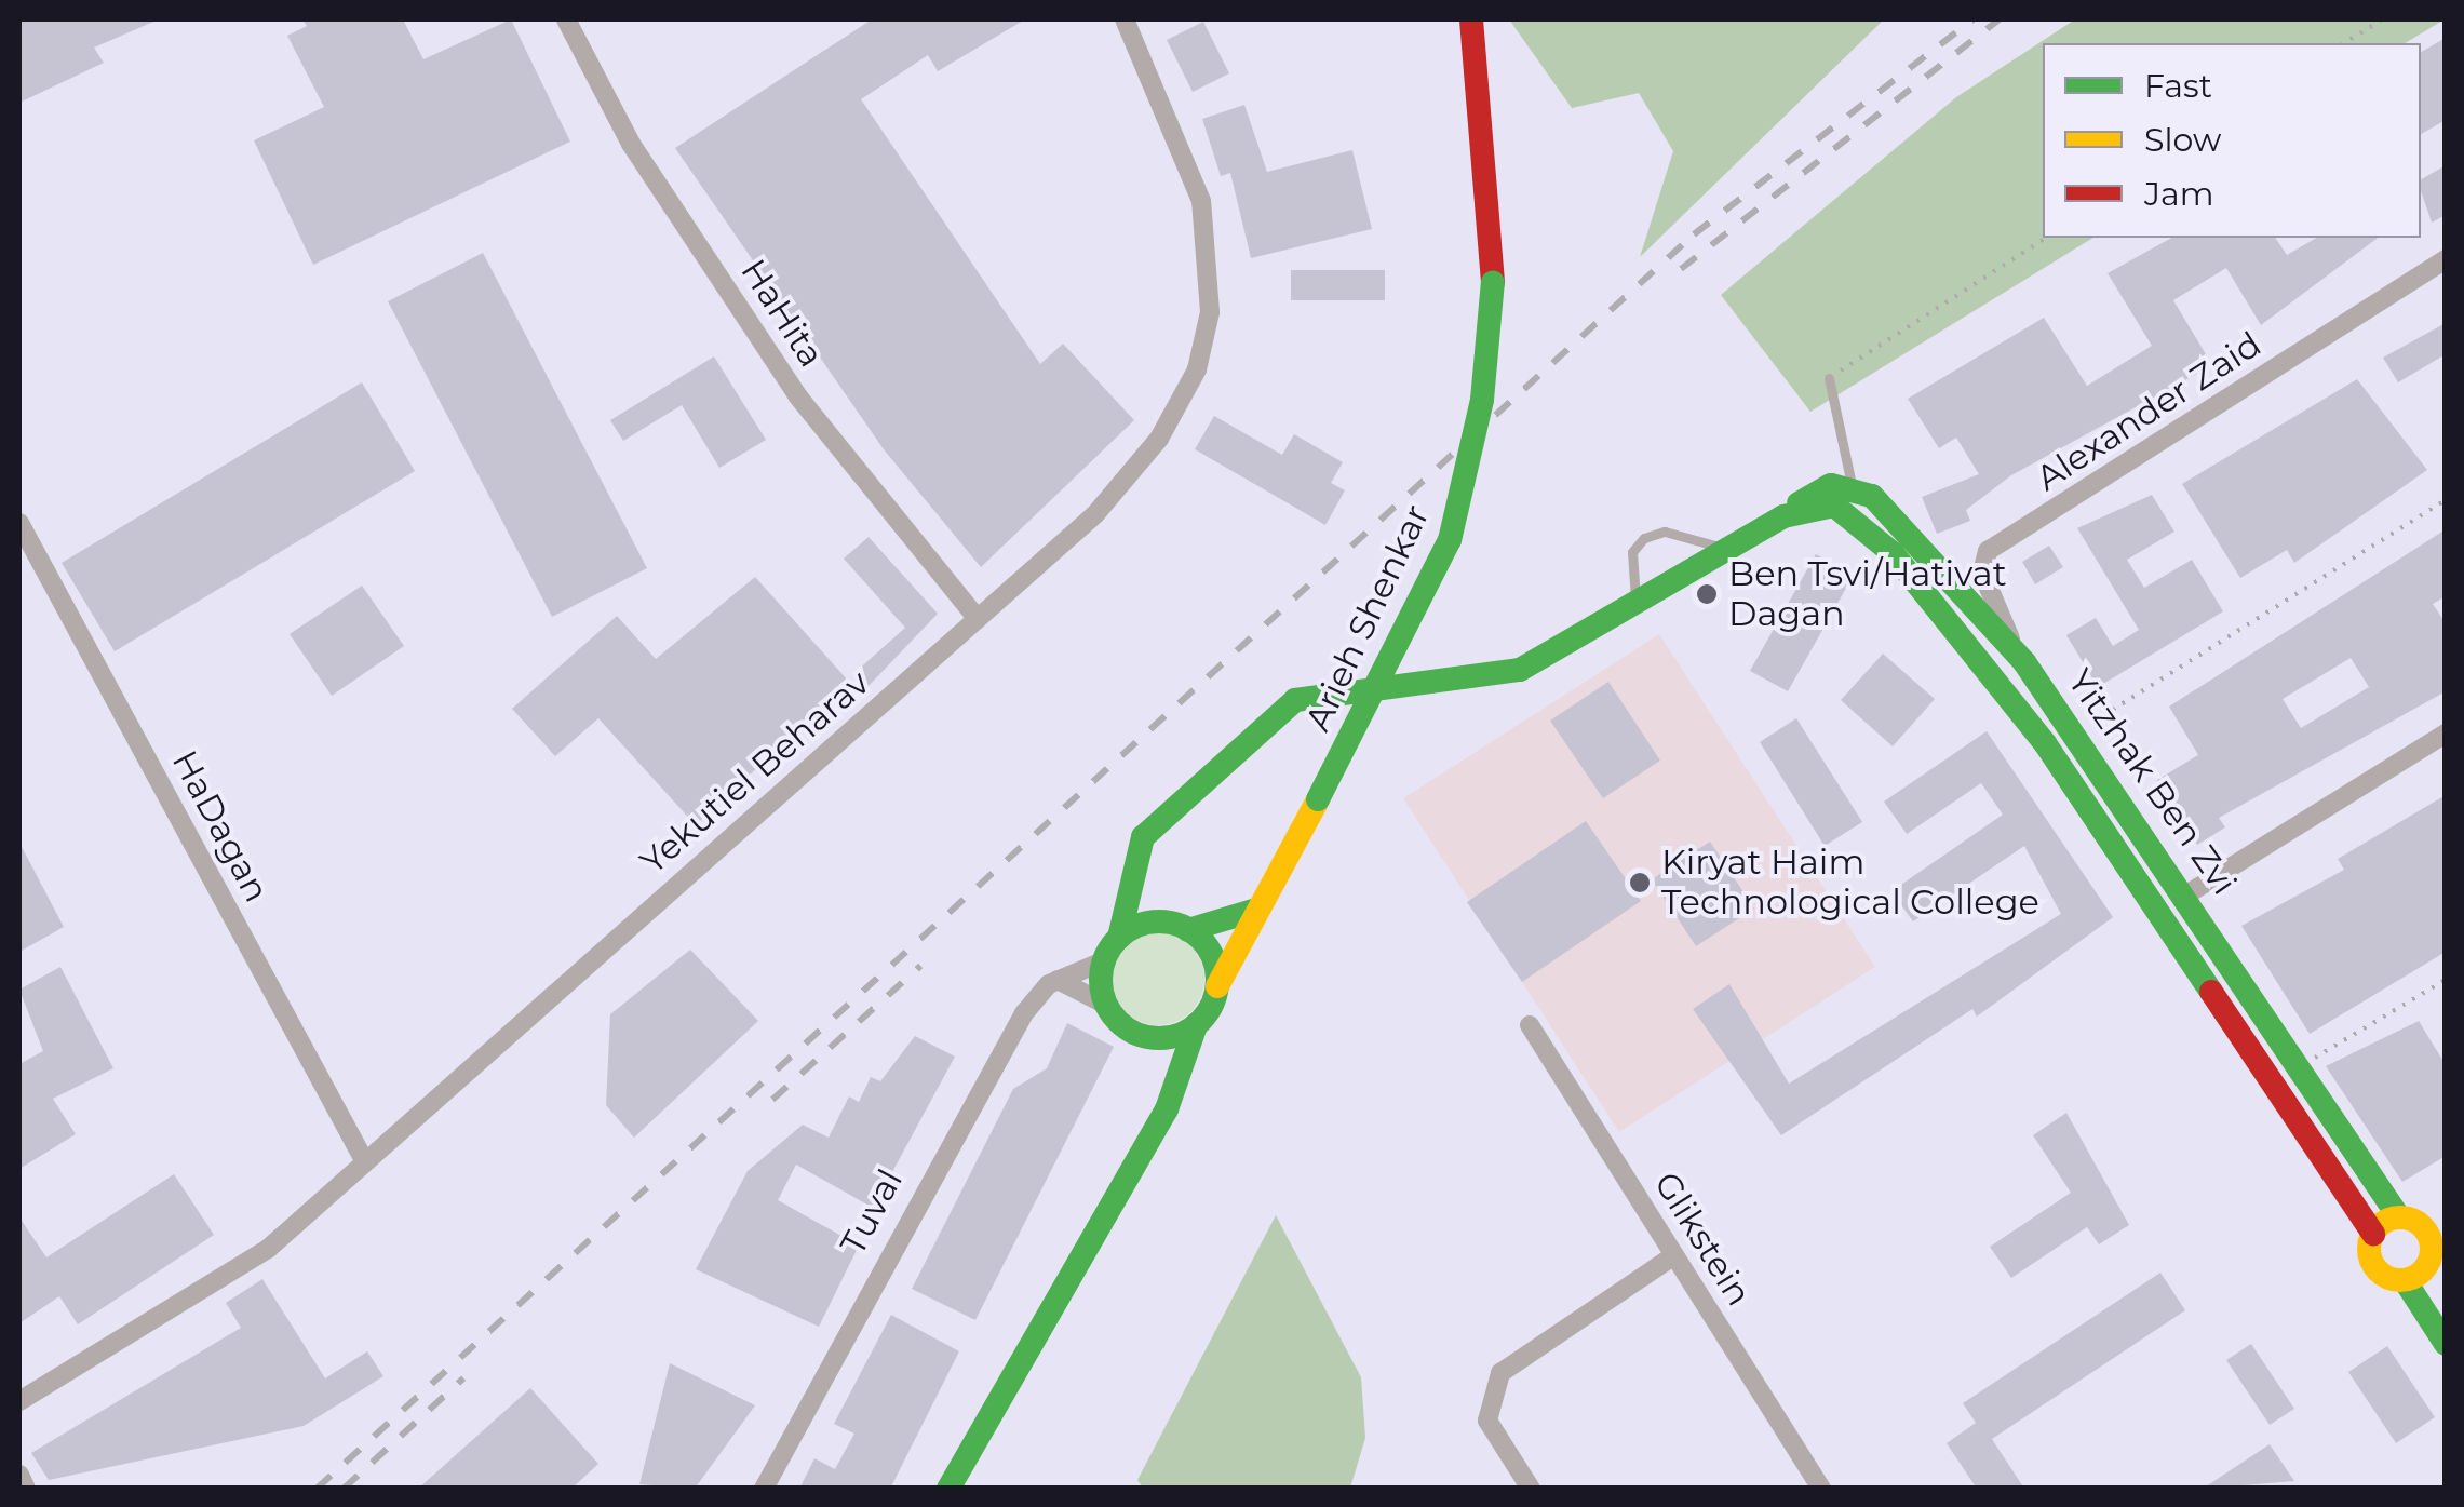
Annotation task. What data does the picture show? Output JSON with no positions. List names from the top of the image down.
{
  "streets": {
    "street": [
      "HaHita",
      "Alexander Zaid",
      "Arieh Shenkar",
      "Yekutiel Beharav",
      "Yitzhak Ben Zvi",
      "HaDagan",
      "Tuval",
      "Glikstein"
    ]
  },
  "crossings": [
    ["HaHita", "Yekutiel Beharav"],
    ["Alexander Zaid", "Yitzhak Ben Zvi"],
    ["Arieh Shenkar", "Yitzhak Ben Zvi"],
    ["Arieh Shenkar", "Tuval"],
    ["Yekutiel Beharav", "HaDagan"],
    ["Yitzhak Ben Zvi", "Tuval"]
  ],
  "places": ["Ben Tsvi/Hativat Dagan", "Kiryat Haim Technological College"],
  "legend": ["Fast", "Slow", "Jam"]
}
